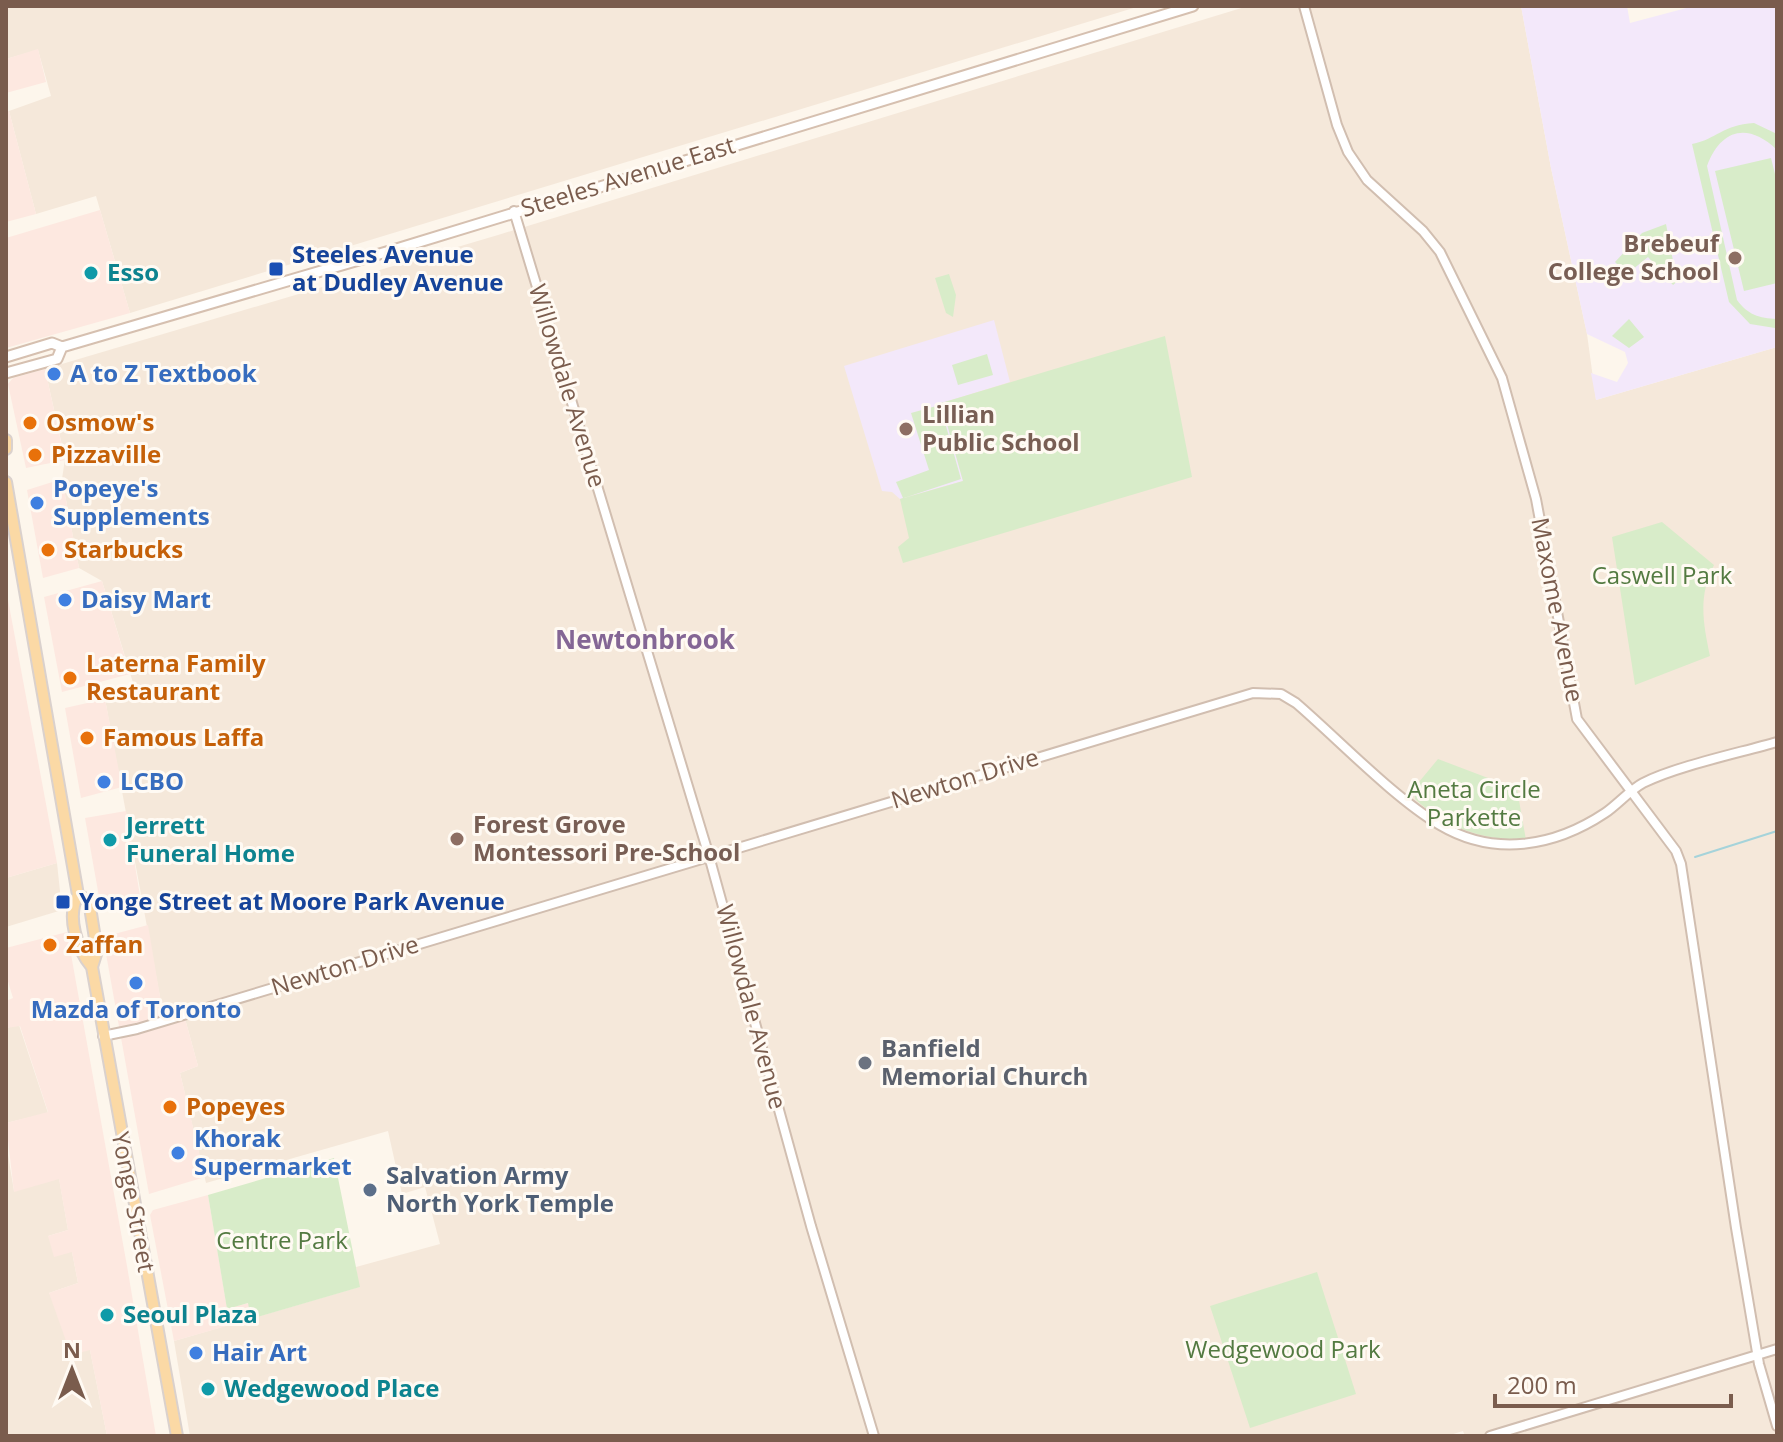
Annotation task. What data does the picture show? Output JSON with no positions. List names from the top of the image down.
{
  "streets": {
    "main road": ["Steeles Avenue East", "Yonge Street"],
    "street": ["Willowdale Avenue", "Maxome Avenue", "Newton Drive"]
  },
  "crossings": [
    ["Steeles Avenue East", "Willowdale Avenue"],
    ["Willowdale Avenue", "Newton Drive"],
    ["Maxome Avenue", "Newton Drive"],
    ["Newton Drive", "Yonge Street"]
  ],
  "districts": ["Newtonbrook"],
  "parks": [
    "Caswell Park",
    "Aneta Circle Parkette",
    "Centre Park",
    "Wedgewood Park"
  ],
  "places": {
    "other": [
      "Brebeuf College School",
      "Esso",
      "A to Z Textbook",
      "Osmow's",
      "Lillian Public School",
      "Pizzaville",
      "Popeye's Supplements",
      "Starbucks",
      "Daisy Mart",
      "Laterna Family Restaurant",
      "Famous Laffa",
      "LCBO",
      "Forest Grove Montessori Pre-School",
      "Jerrett Funeral Home",
      "Zaffan",
      "Mazda of Toronto",
      "Banfield Memorial Church",
      "Popeyes",
      "Khorak Supermarket",
      "Salvation Army North York Temple",
      "Seoul Plaza",
      "Hair Art",
      "Wedgewood Place"
    ],
    "transit": ["Steeles Avenue at Dudley Avenue", "Yonge Street at Moore Park Avenue"]
  },
  "scale_bar": "200 m",
  "north": "top"
}
